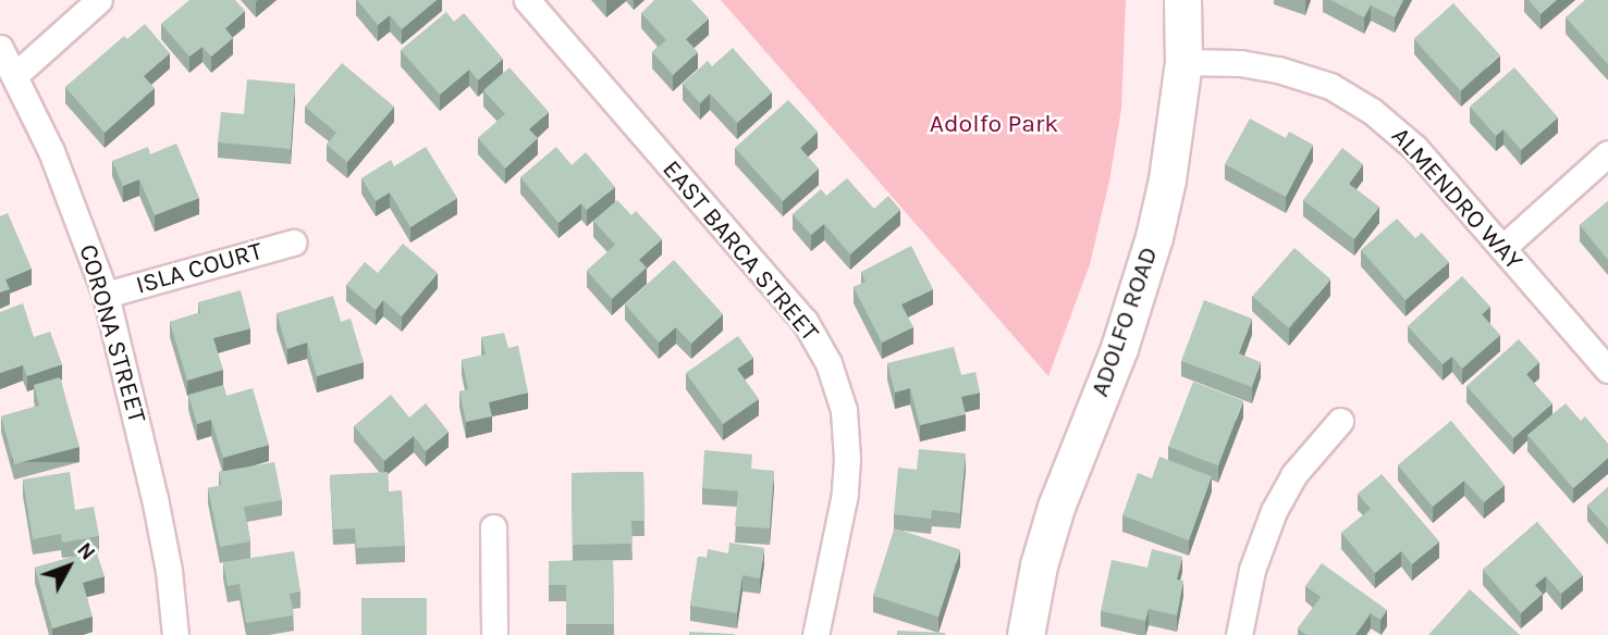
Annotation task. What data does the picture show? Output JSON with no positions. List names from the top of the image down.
{
  "streets": {
    "main road": ["ADOLFO ROAD"],
    "street": [
      "ALMENDRO WAY",
      "EAST BARCA STREET",
      "ISLA COURT",
      "CORONA STREET"
    ]
  },
  "crossings": [
    ["ALMENDRO WAY", "ADOLFO ROAD"],
    ["ISLA COURT", "CORONA STREET"]
  ],
  "parks": ["Adolfo Park"],
  "north": "top right"
}
